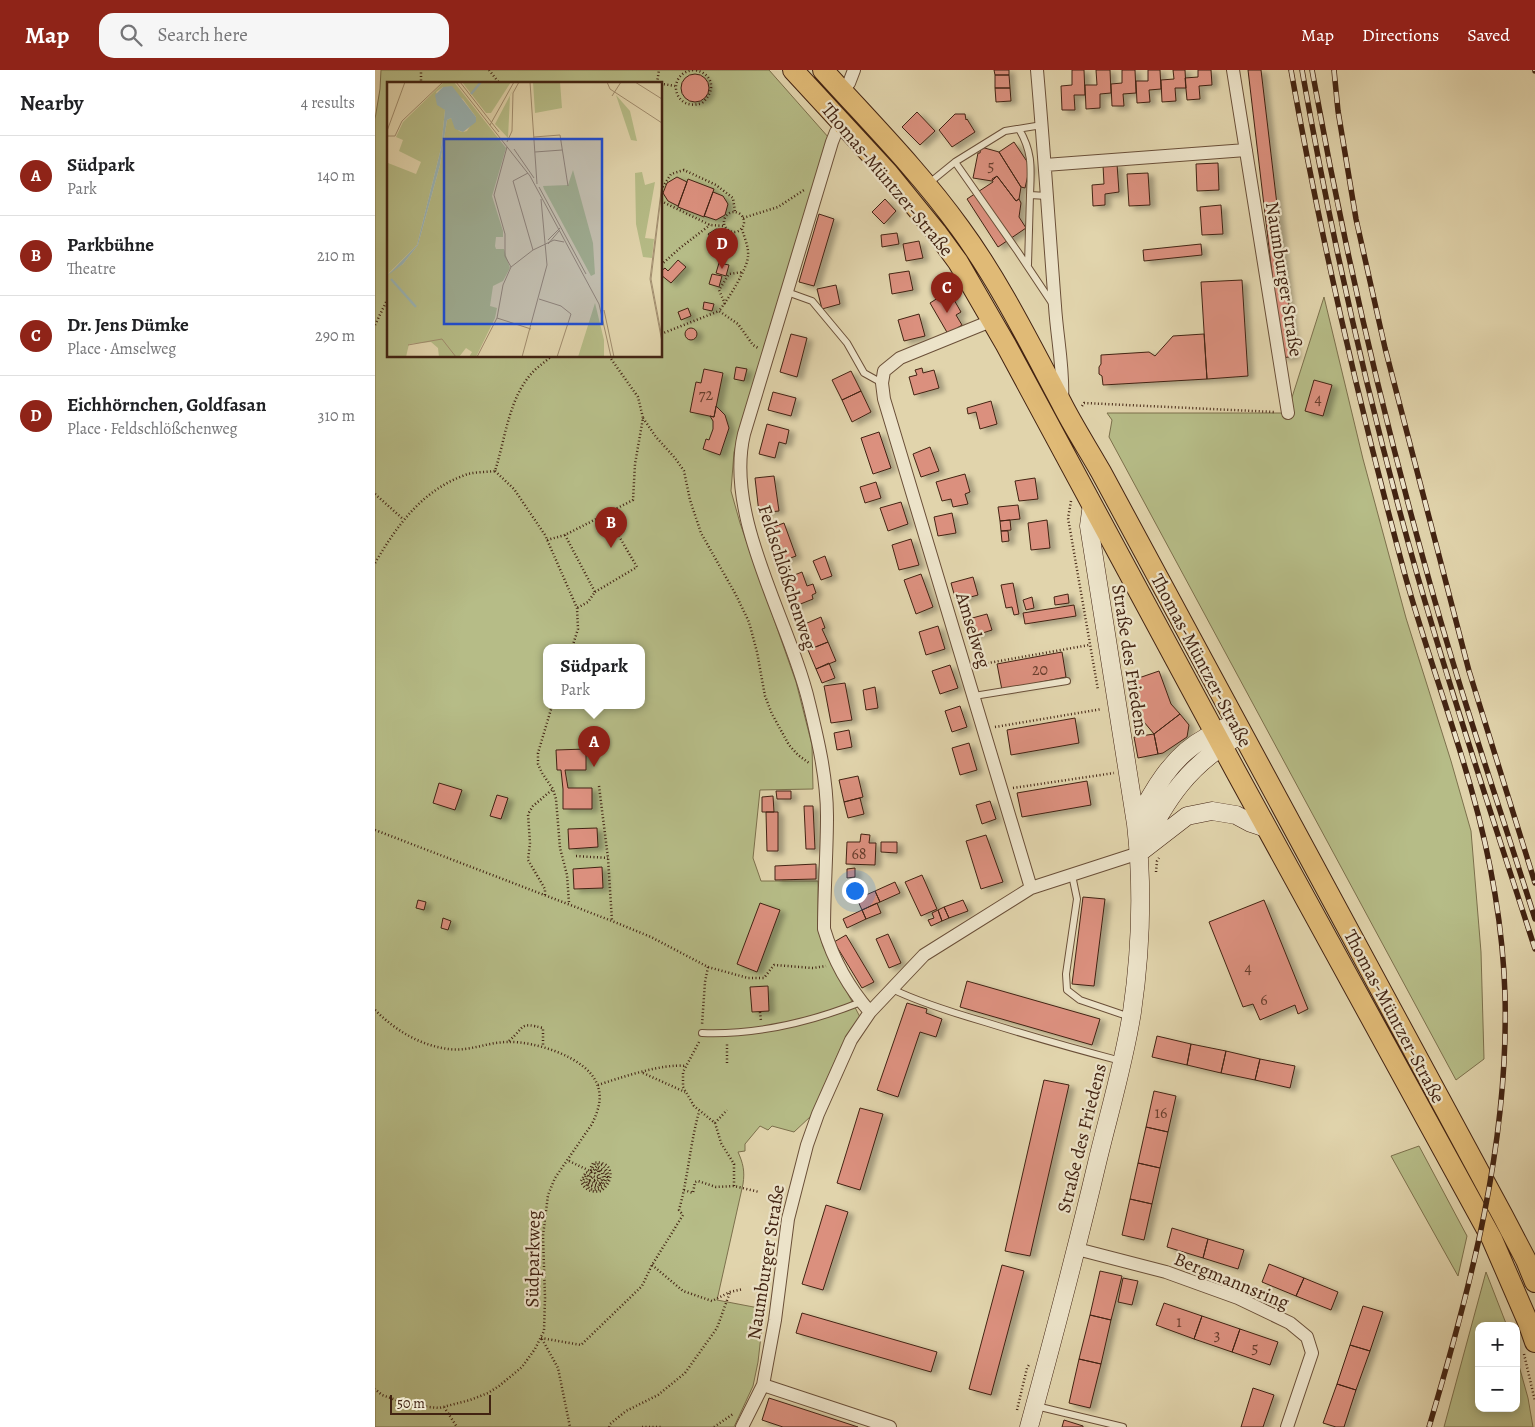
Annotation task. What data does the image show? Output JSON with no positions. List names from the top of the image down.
{
  "streets": {
    "main road": ["Thomas-Müntzer-Straße"],
    "street": [
      "Naumburger Straße",
      "Feldschlößchenweg",
      "Amselweg",
      "Straße des Friedens",
      "Bergmannsring"
    ],
    "path": ["Südparkweg"]
  },
  "crossings": [
    ["Thomas-Müntzer-Straße", "Feldschlößchenweg"],
    ["Thomas-Müntzer-Straße", "Straße des Friedens"],
    ["Naumburger Straße", "Feldschlößchenweg"],
    ["Naumburger Straße", "Amselweg"],
    ["Naumburger Straße", "Straße des Friedens"],
    ["Straße des Friedens", "Bergmannsring"]
  ],
  "house_numbers": [
    "5",
    "72",
    "4",
    "20",
    "68",
    "4",
    "6",
    "16",
    "1",
    "3",
    "5"
  ],
  "scale_bar": "50 m",
  "page": {
    "header": "Map",
    "search": "Search here",
    "nav": ["Map", "Directions", "Saved"],
    "heading": ["Nearby", "4 results"],
    "list": [
      {
        "mark": "A",
        "name": "Südpark",
        "note": "Park",
        "value": "140 m"
      },
      {
        "mark": "B",
        "name": "Parkbühne",
        "note": "Theatre",
        "value": "210 m"
      },
      {
        "mark": "C",
        "name": "Dr. Jens Dümke",
        "note": "Place · Amselweg",
        "value": "290 m"
      },
      {
        "mark": "D",
        "name": "Eichhörnchen, Goldfasan",
        "note": "Place · Feldschlößchenweg",
        "value": "310 m"
      }
    ],
    "pins": [
      "D",
      "C",
      "B",
      "A"
    ],
    "popup": ["Südpark", "Park"],
    "map_buttons": ["+", "−"],
    "scale": "50 m"
  }
}
